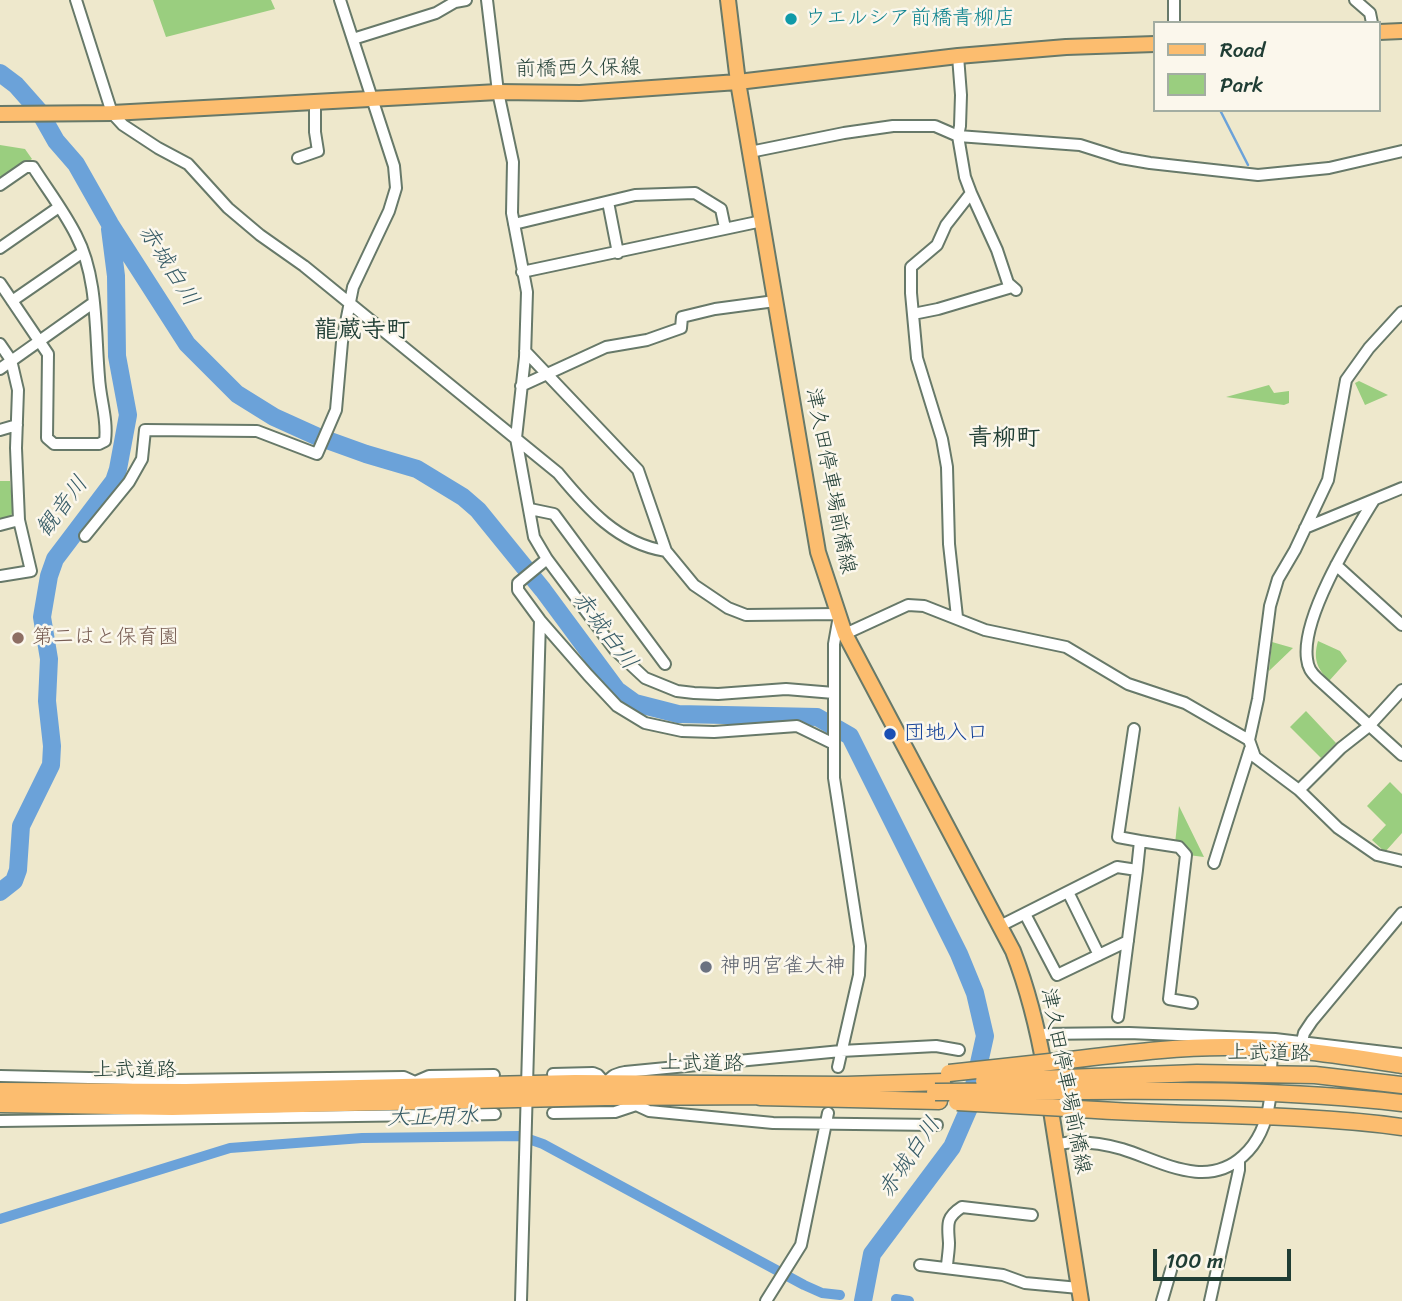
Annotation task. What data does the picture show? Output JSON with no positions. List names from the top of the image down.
{
  "streets": {
    "highway": ["上武道路"],
    "main road": ["前橋西久保線", "津久田停車場前橋線"]
  },
  "crossings": [
    ["前橋西久保線", "津久田停車場前橋線"]
  ],
  "districts": ["龍蔵寺町", "青柳町"],
  "water": ["赤城白川", "観音川", "大正用水"],
  "places": [
    "ウエルシア前橋青柳店",
    "第二はと保育園",
    "団地入口",
    "神明宮雀大神"
  ],
  "legend": ["Road", "Park"],
  "scale_bar": "100 m"
}
